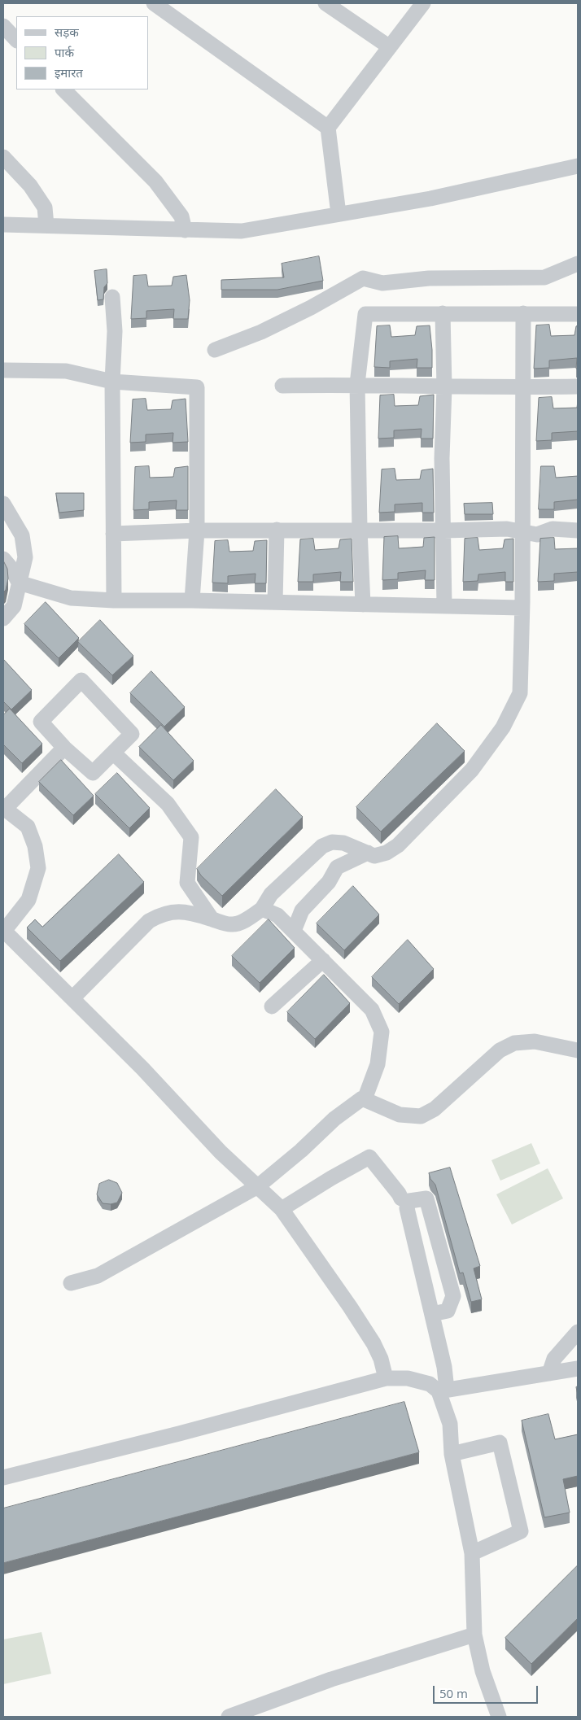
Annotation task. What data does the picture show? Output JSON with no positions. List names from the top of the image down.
{
  "legend": ["सड़क", "पार्क", "इमारत"],
  "scale_bar": "50 m"
}
